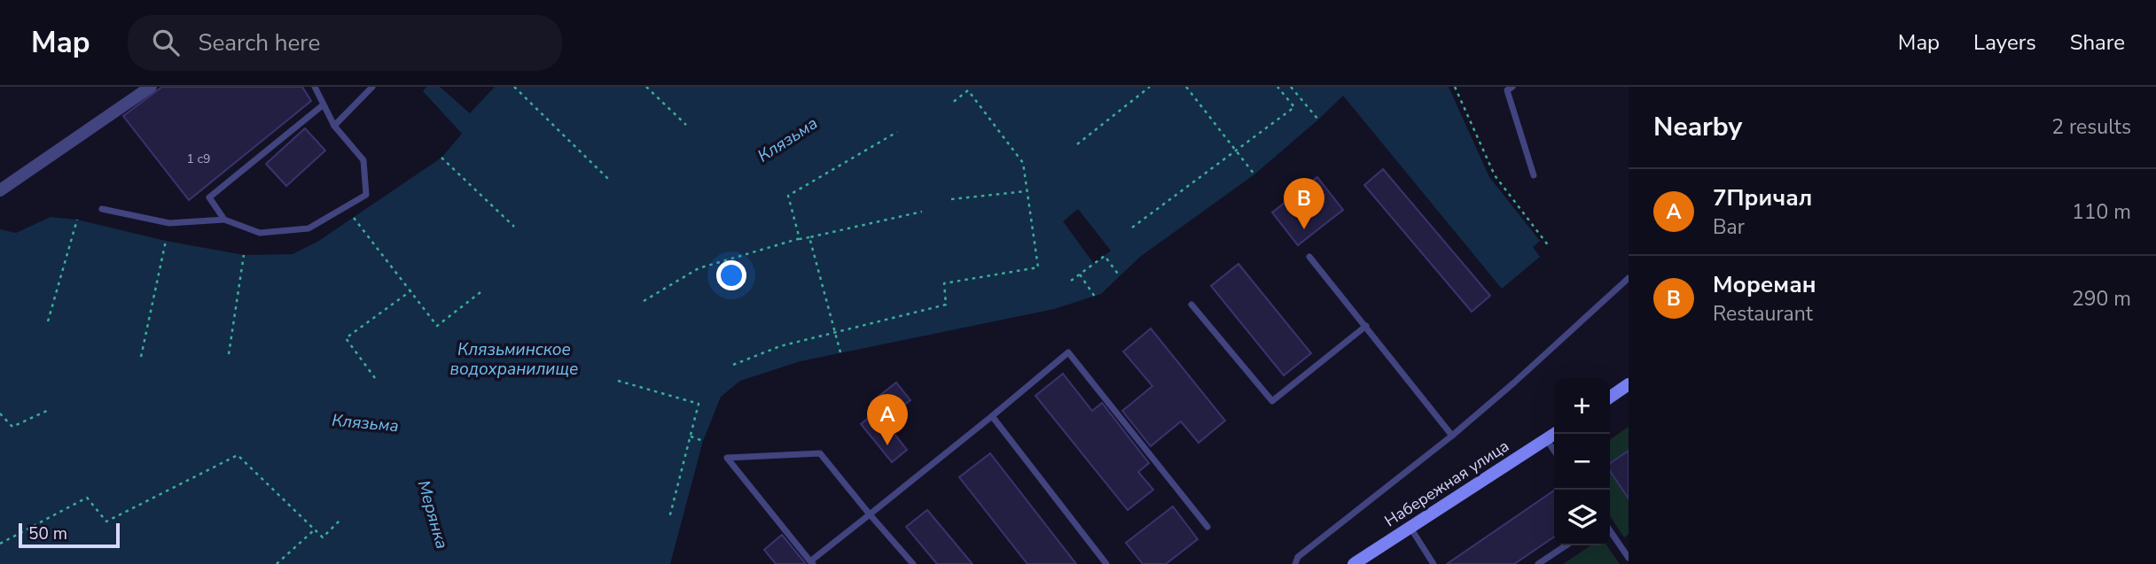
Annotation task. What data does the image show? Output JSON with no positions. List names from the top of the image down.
{
  "streets": {
    "street": ["Набережная улица"]
  },
  "water": ["Клязьма", "Клязьминское водохранилище", "Мерянка"],
  "house_numbers": ["1 с9"],
  "scale_bar": "50 m",
  "page": {
    "header": "Map",
    "search": "Search here",
    "nav": ["Map", "Layers", "Share"],
    "heading": ["Nearby", "2 results"],
    "list": [
      {
        "mark": "A",
        "name": "7Причал",
        "note": "Bar",
        "value": "110 m"
      },
      {
        "mark": "B",
        "name": "Мореман",
        "note": "Restaurant",
        "value": "290 m"
      }
    ],
    "pins": ["B", "A"],
    "map_buttons": ["+", "−"],
    "scale": "50 m"
  }
}
